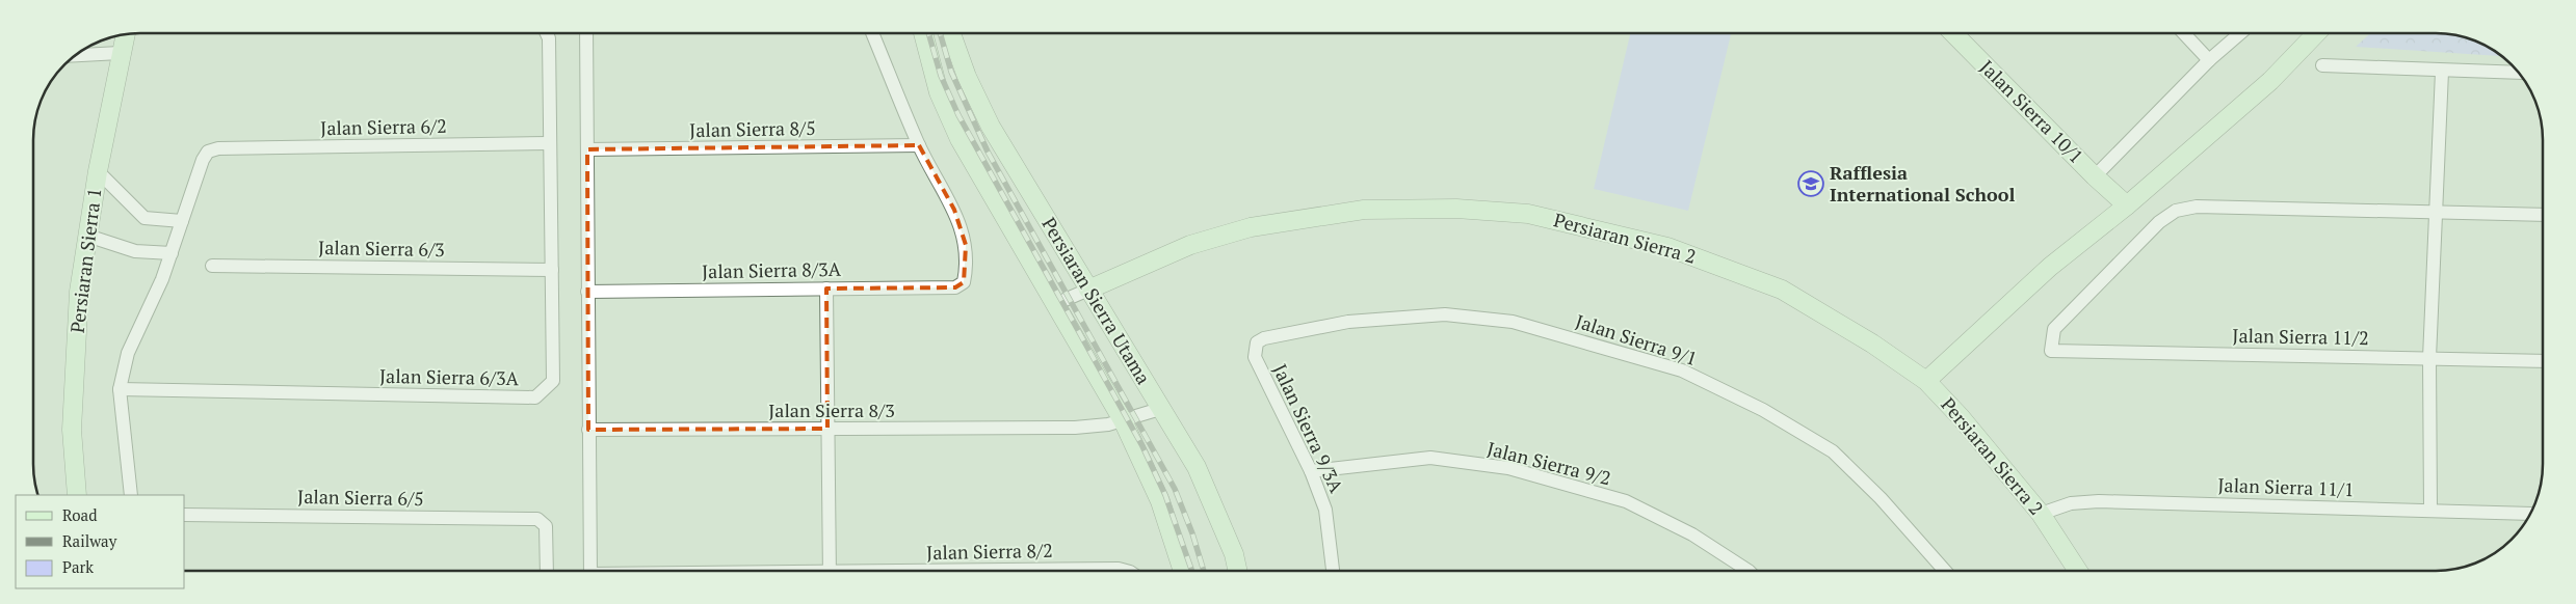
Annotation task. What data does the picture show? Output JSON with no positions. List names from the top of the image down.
{
  "streets": {
    "street": [
      "Jalan Sierra 10/1",
      "Jalan Sierra 6/2",
      "Jalan Sierra 8/5",
      "Persiaran Sierra 2",
      "Jalan Sierra 6/3",
      "Persiaran Sierra 1",
      "Jalan Sierra 8/3A",
      "Persiaran Sierra Utama",
      "Jalan Sierra 11/2",
      "Jalan Sierra 9/1",
      "Jalan Sierra 6/3A",
      "Jalan Sierra 8/3",
      "Jalan Sierra 9/3A",
      "Jalan Sierra 9/2",
      "Jalan Sierra 11/1",
      "Jalan Sierra 6/5",
      "Jalan Sierra 8/2"
    ]
  },
  "crossings": [
    ["Jalan Sierra 6/2", "Jalan Sierra 6/3A"],
    ["Jalan Sierra 8/5", "Jalan Sierra 8/3A"],
    ["Persiaran Sierra 2", "Persiaran Sierra Utama"],
    ["Persiaran Sierra 2", "Jalan Sierra 11/1"],
    ["Jalan Sierra 6/3", "Jalan Sierra 6/3A"],
    ["Persiaran Sierra Utama", "Jalan Sierra 8/3"],
    ["Jalan Sierra 9/1", "Jalan Sierra 9/3A"],
    ["Jalan Sierra 9/3A", "Jalan Sierra 9/2"]
  ],
  "places": {
    "school or university": ["Rafflesia International School"]
  },
  "legend": ["Road", "Railway", "Park"]
}
